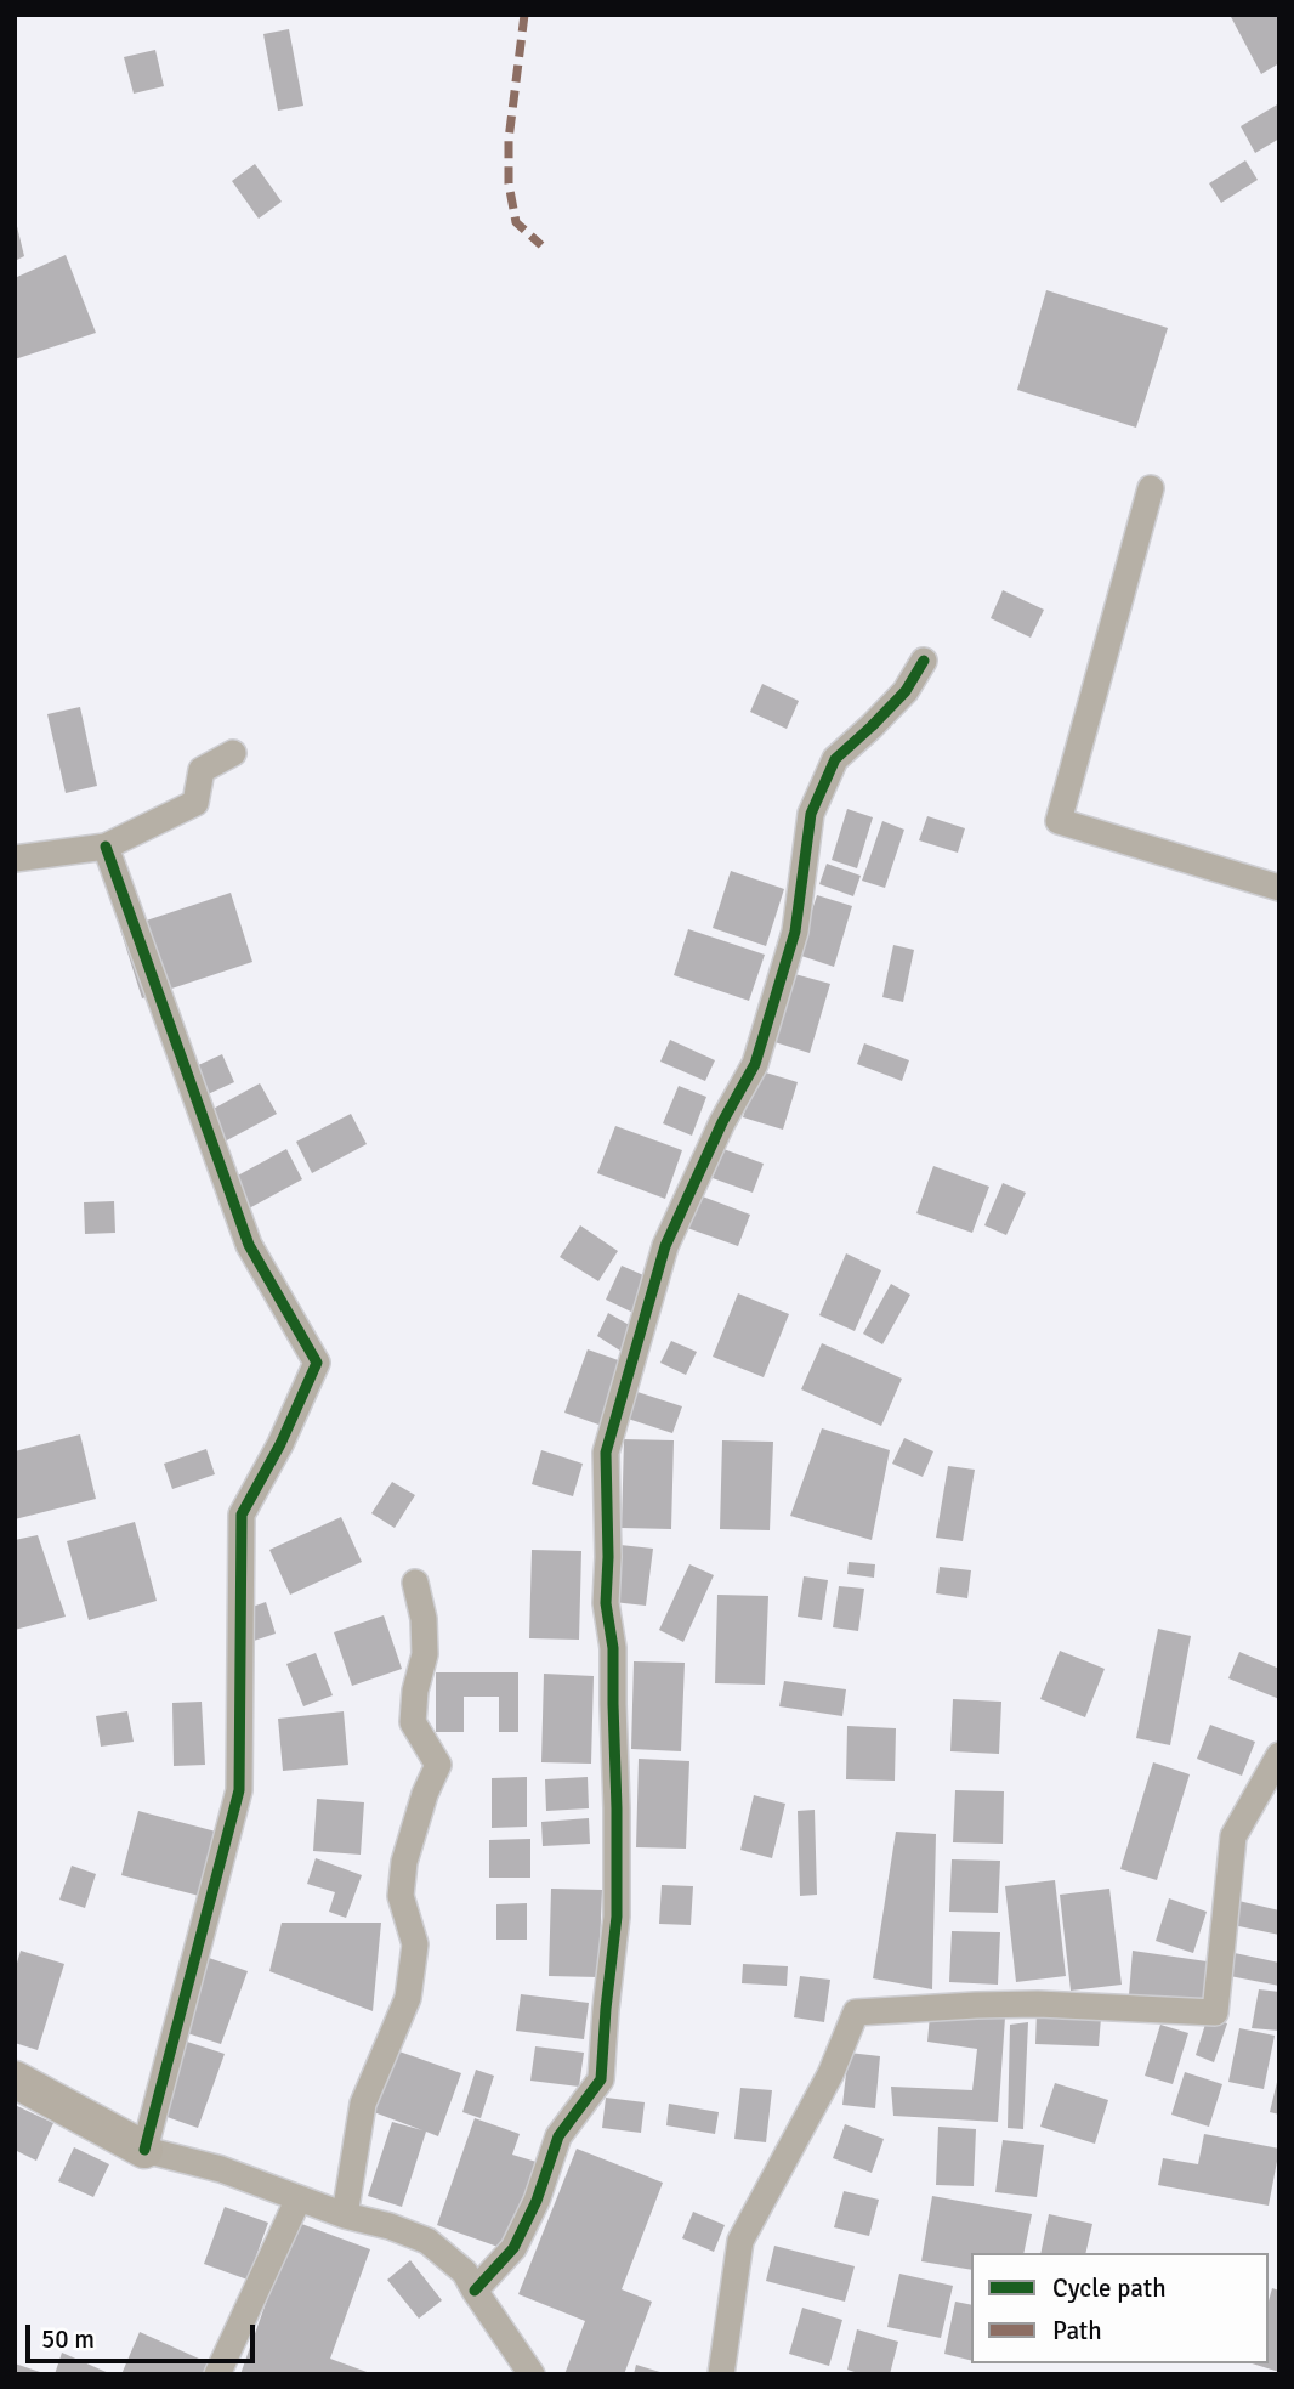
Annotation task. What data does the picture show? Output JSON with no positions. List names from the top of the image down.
{
  "legend": ["Cycle path", "Path"],
  "scale_bar": "50 m"
}
